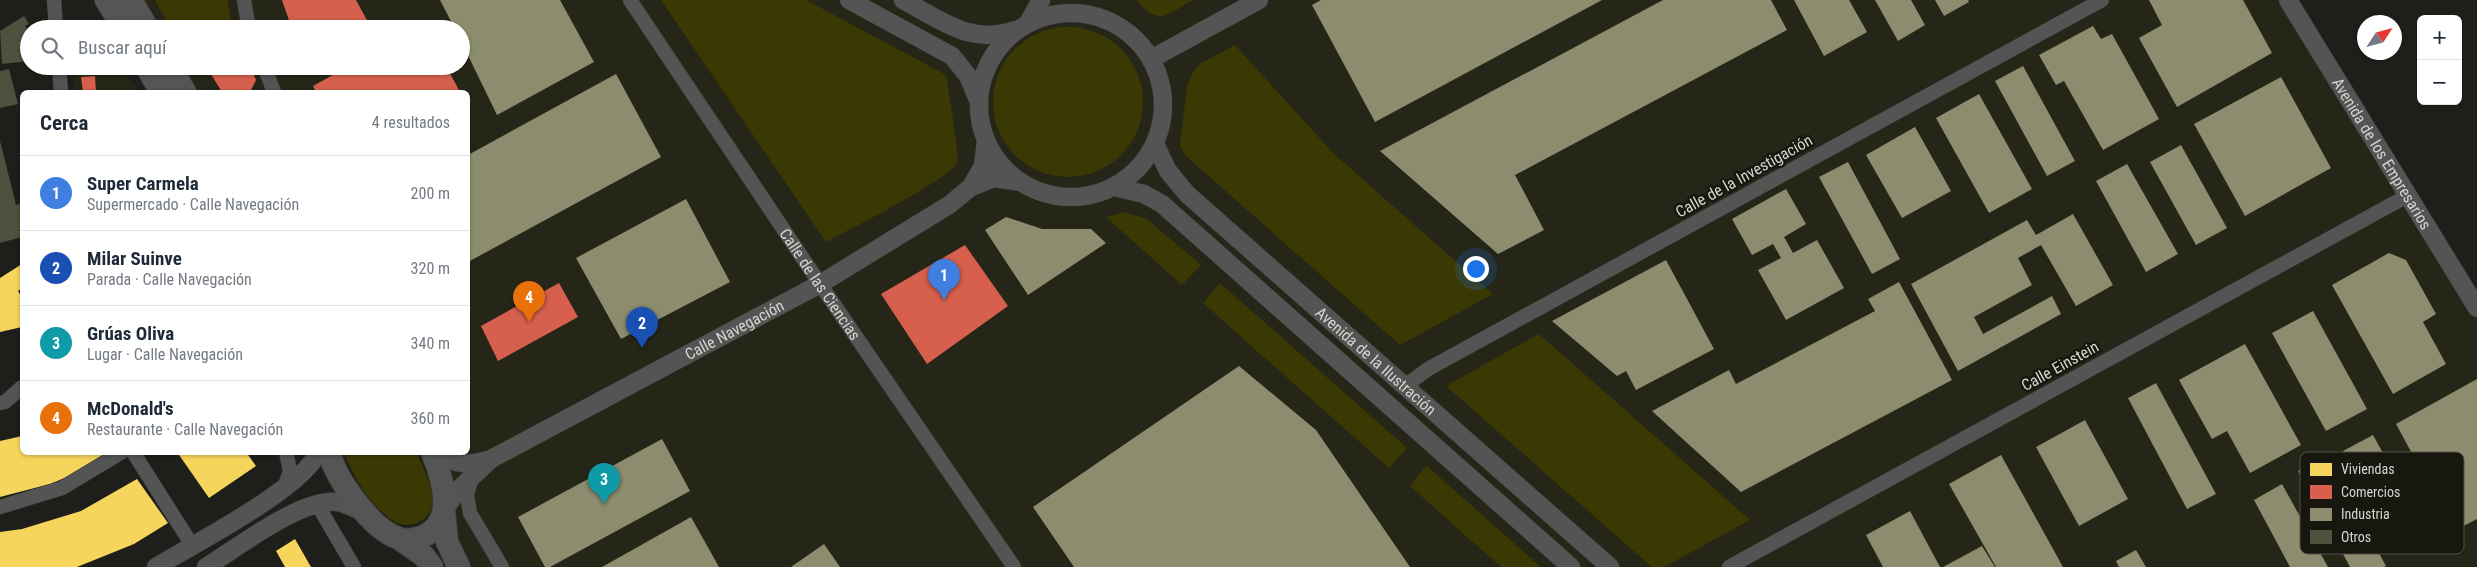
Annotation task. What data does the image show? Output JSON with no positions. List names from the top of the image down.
{
  "streets": {
    "street": [
      "Avenida de los Empresarios",
      "Calle de la Investigación",
      "Calle de las Ciencias",
      "Calle Navegación",
      "Avenida de la Ilustración",
      "Calle Einstein"
    ]
  },
  "crossings": [
    ["Avenida de los Empresarios", "Calle Einstein"],
    ["Calle de la Investigación", "Avenida de la Ilustración"],
    ["Calle de las Ciencias", "Calle Navegación"]
  ],
  "legend": [
    "Viviendas",
    "Comercios",
    "Industria",
    "Otros"
  ],
  "north": "top right",
  "page": {
    "map_buttons": ["+", "−"],
    "search": "Buscar aquí",
    "heading": ["Cerca", "4 resultados"],
    "list": [
      {
        "mark": "1",
        "name": "Super Carmela",
        "note": "Supermercado · Calle Navegación",
        "value": "200 m"
      },
      {
        "mark": "2",
        "name": "Milar Suinve",
        "note": "Parada · Calle Navegación",
        "value": "320 m"
      },
      {
        "mark": "3",
        "name": "Grúas Oliva",
        "note": "Lugar · Calle Navegación",
        "value": "340 m"
      },
      {
        "mark": "4",
        "name": "McDonald's",
        "note": "Restaurante · Calle Navegación",
        "value": "360 m"
      }
    ],
    "pins": [
      "1",
      "4",
      "2",
      "3"
    ]
  }
}
